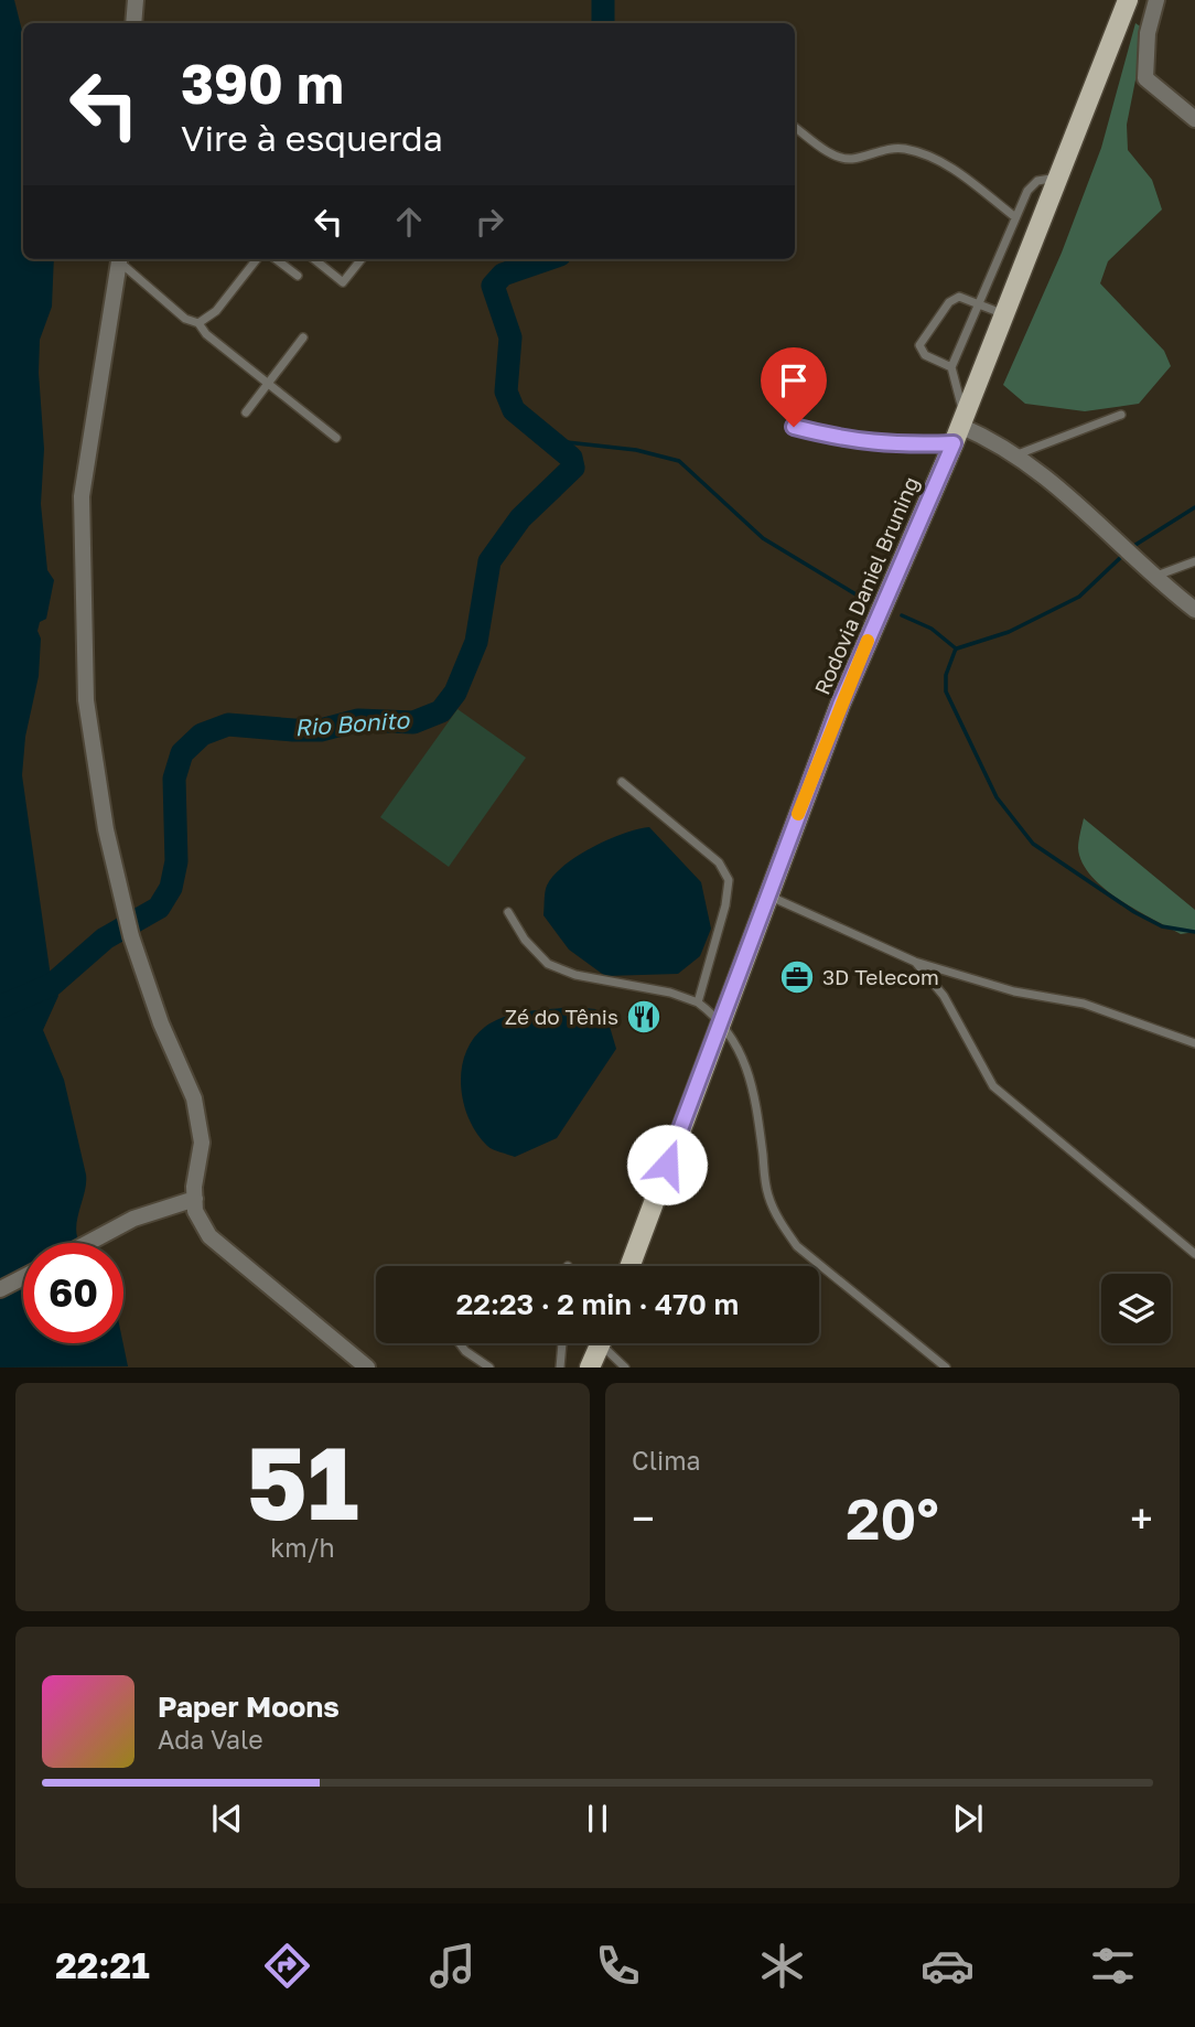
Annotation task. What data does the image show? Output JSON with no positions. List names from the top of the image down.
{
  "streets": {
    "main road": ["Rodovia Daniel Bruning"]
  },
  "water": ["Rio Bonito"],
  "places": {
    "office": ["3D Telecom"],
    "restaurant": ["Zé do Tênis"]
  },
  "page": {
    "turn": ["390 m", "Vire à esquerda"],
    "limit": "60",
    "trip": "22:23 · 2 min · 470 m",
    "tile": [
      ["51", "km/h"],
      "Clima"
    ],
    "heat": ["−", "20°", "+"],
    "song": ["Paper Moons", "Ada Vale"],
    "tabs": "22:21"
  }
}
